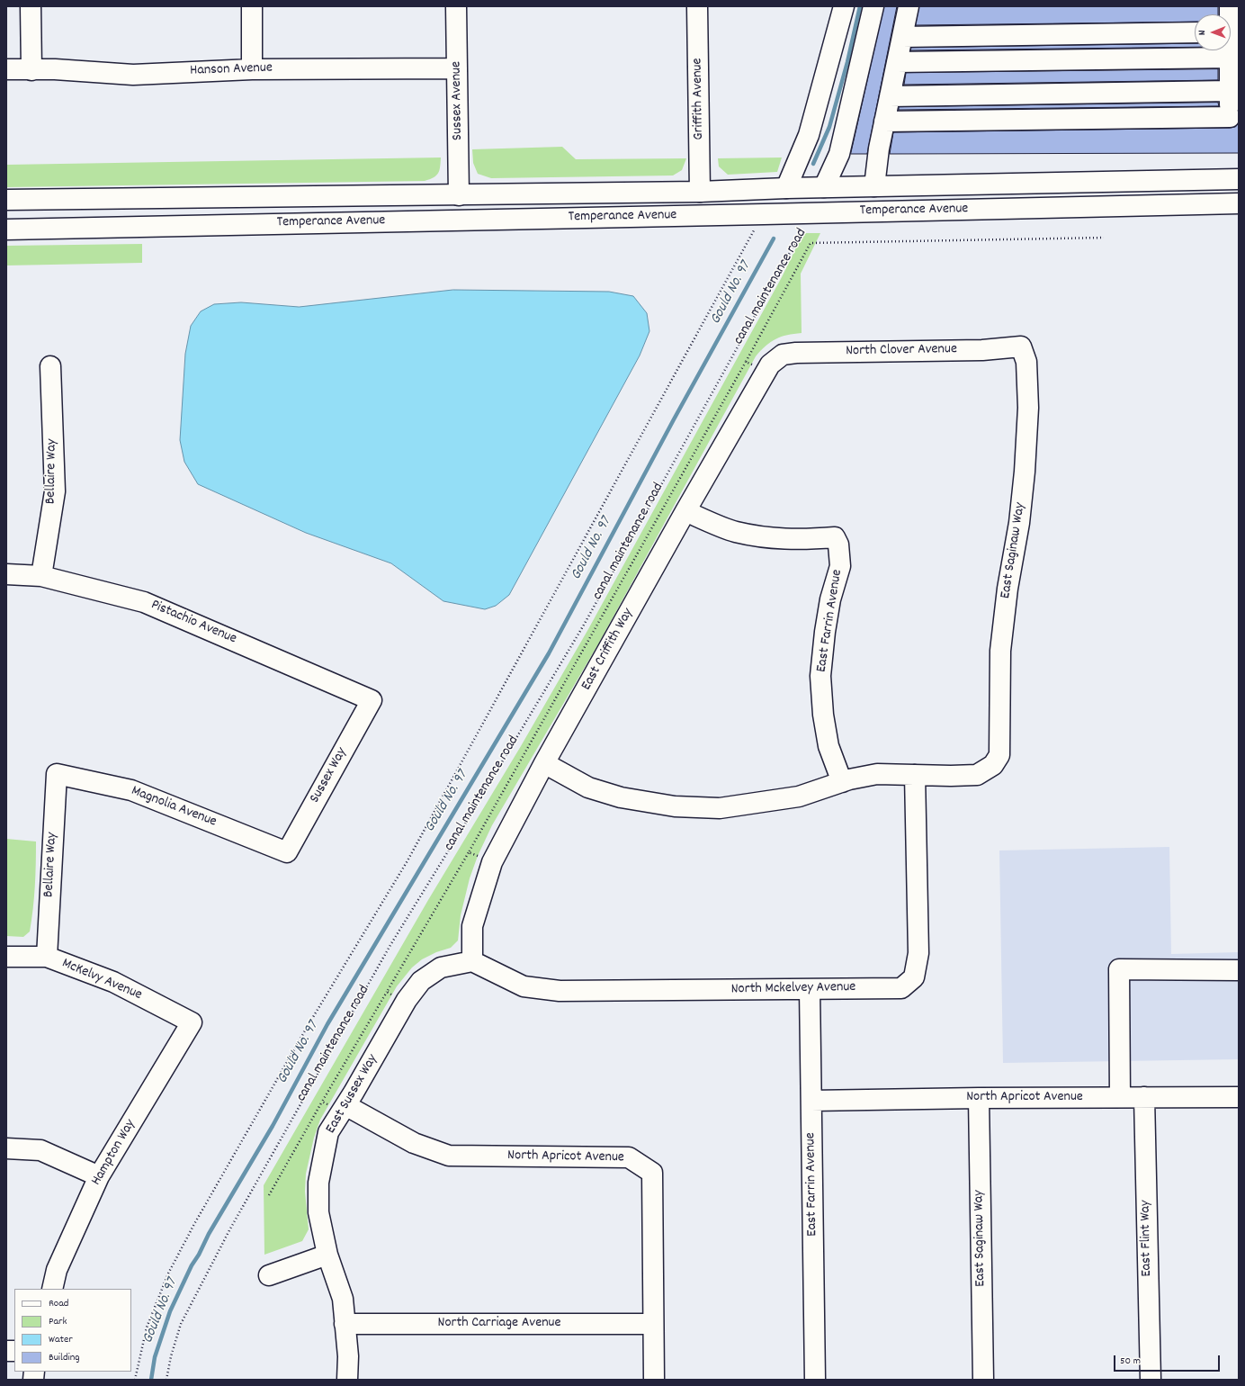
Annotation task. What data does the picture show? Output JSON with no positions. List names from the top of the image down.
{
  "streets": {
    "street": [
      "Hanson Avenue",
      "Griffith Avenue",
      "Sussex Avenue",
      "Temperance Avenue",
      "North Clover Avenue",
      "Bellaire Way",
      "East Saginaw Way",
      "East Farrin Avenue",
      "Pistachio Avenue",
      "East Criffith Way",
      "Sussex Way",
      "Magnolia Avenue",
      "McKelvy Avenue",
      "North Mckelvey Avenue",
      "East Sussex Way",
      "North Apricot Avenue",
      "Hampton Way",
      "East Flint Way",
      "North Carriage Avenue"
    ],
    "path": ["canal maintenance road"]
  },
  "crossings": [
    ["Hanson Avenue", "Sussex Avenue"],
    ["Griffith Avenue", "Temperance Avenue"],
    ["Sussex Avenue", "Temperance Avenue"],
    ["Temperance Avenue", "canal maintenance road"],
    ["North Clover Avenue", "East Saginaw Way"],
    ["North Clover Avenue", "East Criffith Way"],
    ["Bellaire Way", "Pistachio Avenue"],
    ["Bellaire Way", "Magnolia Avenue"],
    ["Bellaire Way", "McKelvy Avenue"],
    ["East Saginaw Way", "North Mckelvey Avenue"],
    ["East Saginaw Way", "North Apricot Avenue"],
    ["East Farrin Avenue", "East Criffith Way"],
    ["East Farrin Avenue", "North Mckelvey Avenue"],
    ["East Farrin Avenue", "North Apricot Avenue"],
    ["Pistachio Avenue", "Sussex Way"],
    ["East Criffith Way", "North Mckelvey Avenue"],
    ["East Criffith Way", "East Sussex Way"],
    ["Sussex Way", "Magnolia Avenue"],
    ["McKelvy Avenue", "Hampton Way"],
    ["North Mckelvey Avenue", "East Sussex Way"],
    ["East Sussex Way", "North Apricot Avenue"],
    ["East Sussex Way", "North Carriage Avenue"],
    ["North Apricot Avenue", "East Flint Way"],
    ["North Apricot Avenue", "North Carriage Avenue"]
  ],
  "water": ["Gould No. 97"],
  "legend": [
    "Road",
    "Park",
    "Water",
    "Building"
  ],
  "scale_bar": "50 m",
  "north": "left"
}
